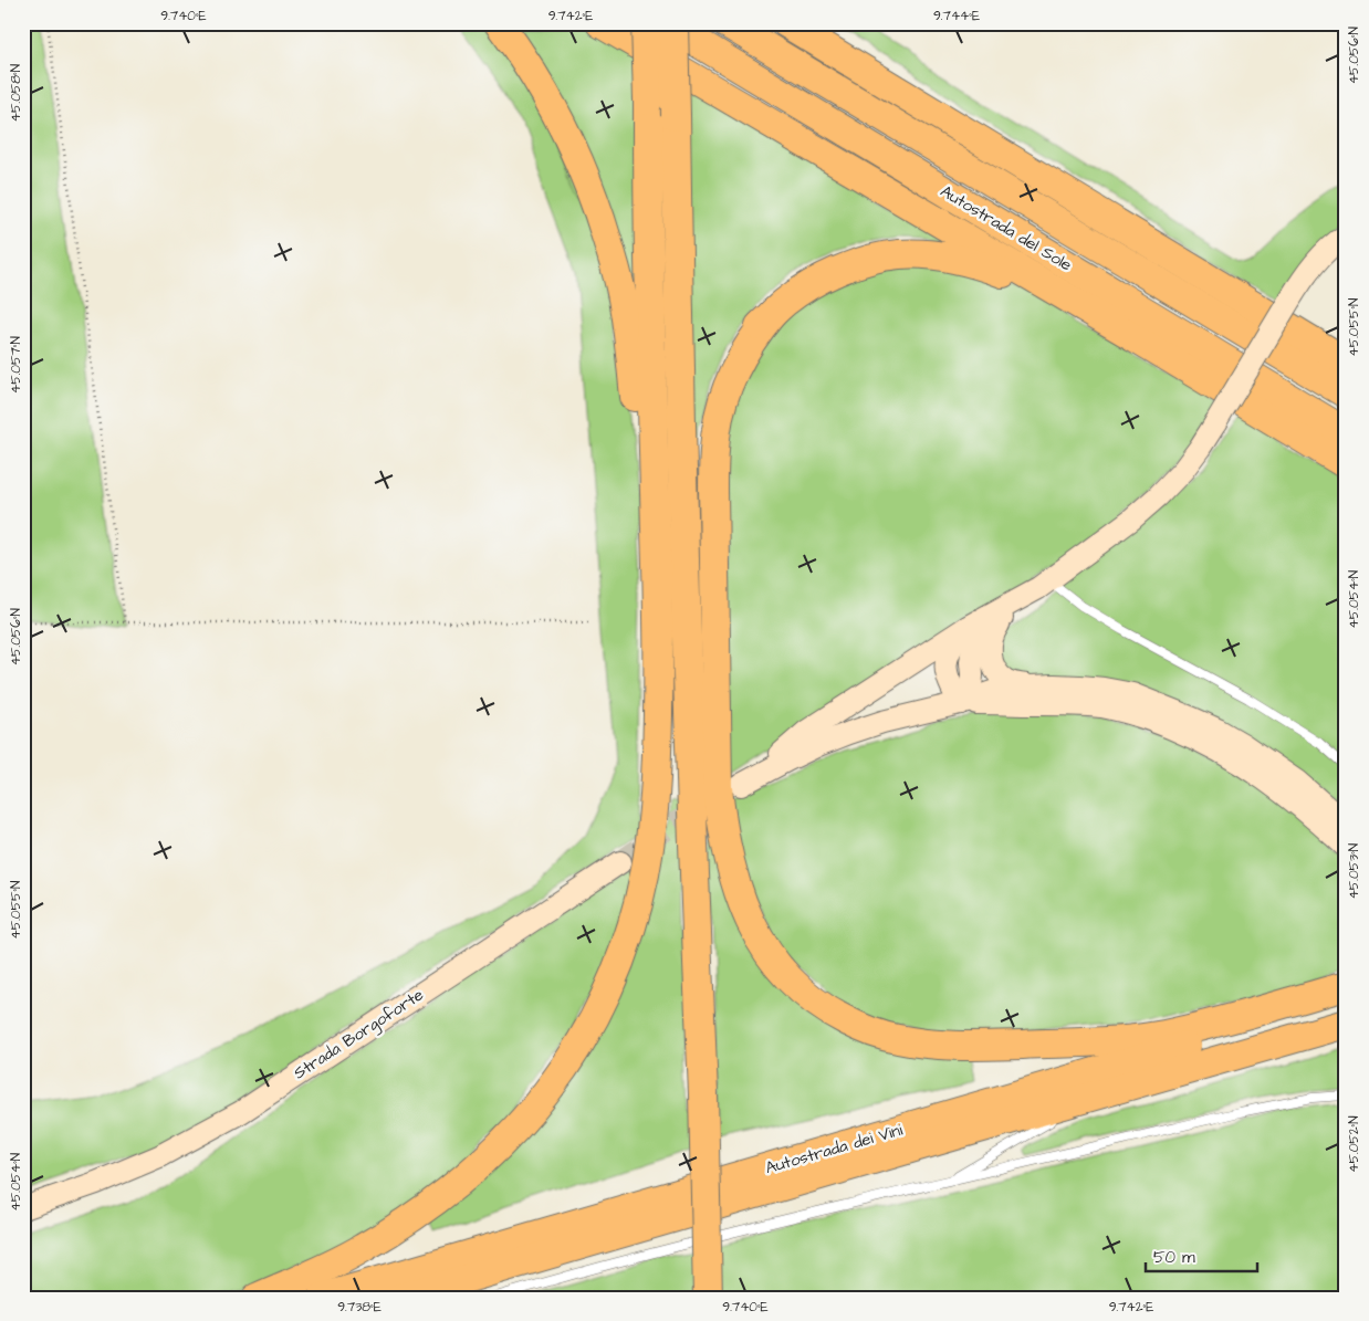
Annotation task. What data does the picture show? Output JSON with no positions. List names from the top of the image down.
{
  "streets": {
    "highway": ["Autostrada del Sole", "Autostrada dei Vini"],
    "main road": ["Strada Borgoforte"]
  },
  "scale_bar": "50 m",
  "coordinates": [
    "9.740°E",
    "9.742°E",
    "9.744°E",
    "45.056°N",
    "45.058°N",
    "45.055°N",
    "45.057°N",
    "45.054°N",
    "45.053°N",
    "45.052°N",
    "9.738°E"
  ]
}
